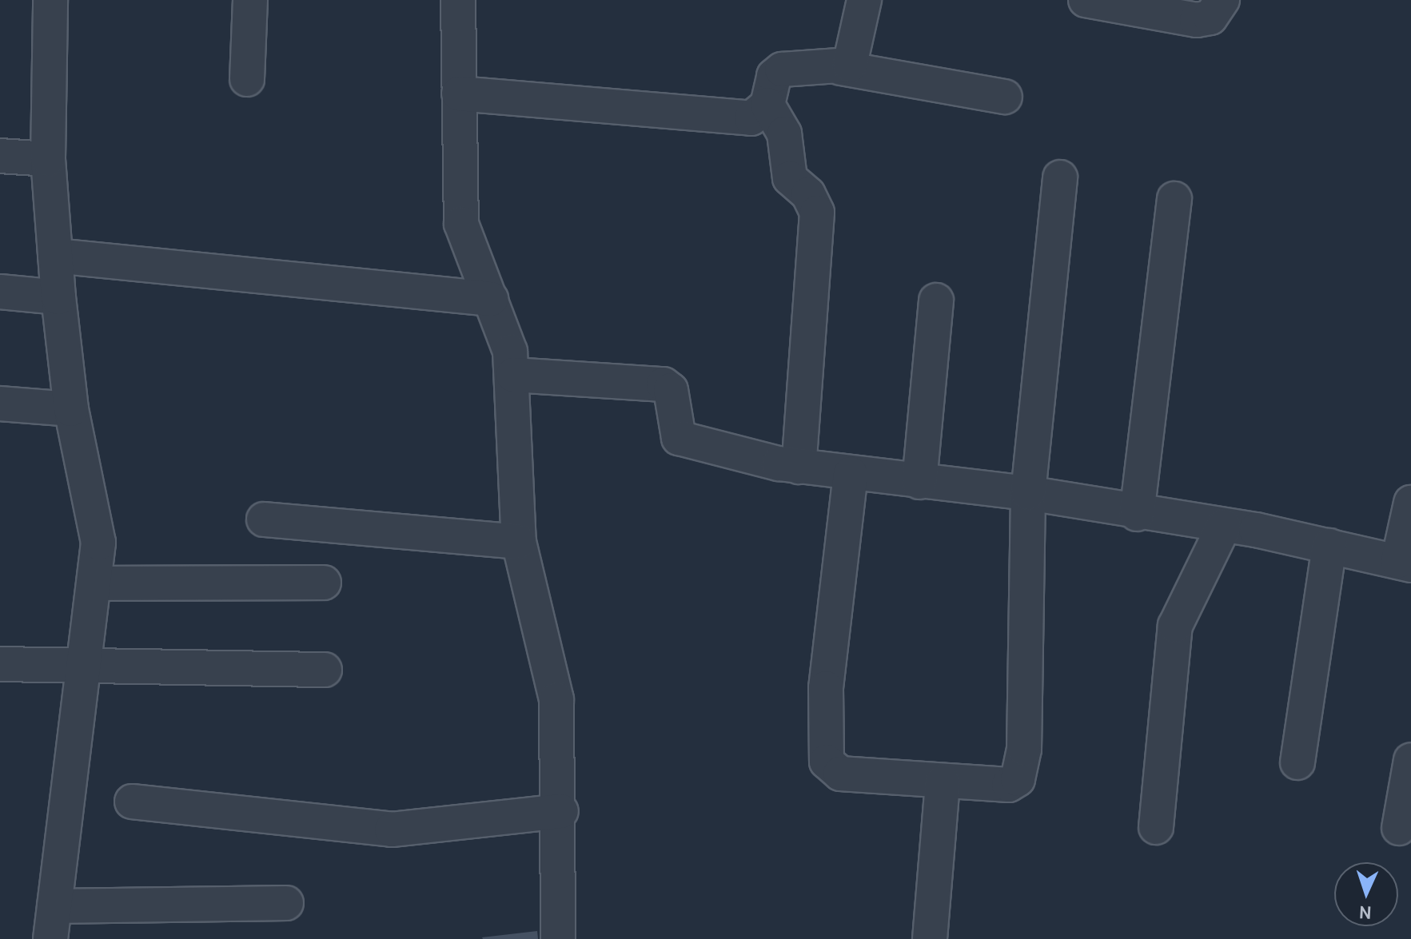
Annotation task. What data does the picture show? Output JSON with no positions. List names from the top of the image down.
{
  "north": "bottom"
}
